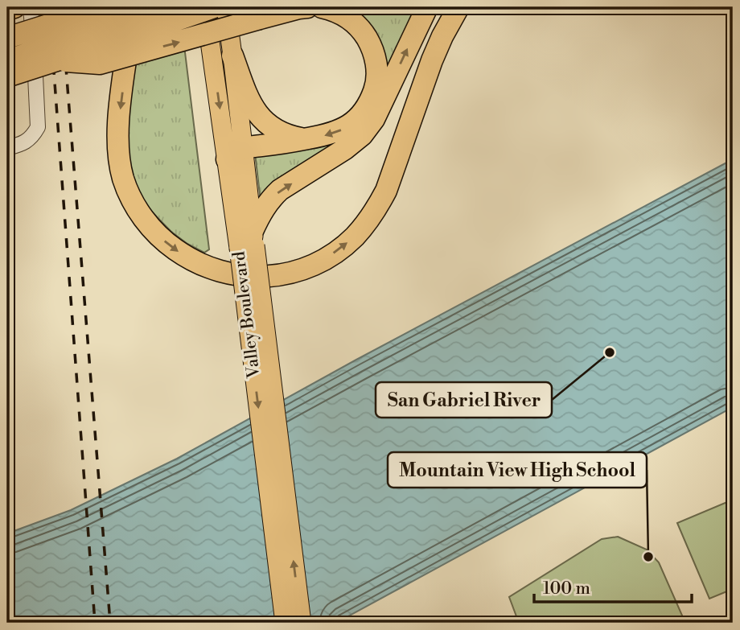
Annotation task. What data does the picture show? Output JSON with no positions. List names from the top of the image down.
{
  "streets": {
    "main road": ["Valley Boulevard"]
  },
  "places": ["San Gabriel River", "Mountain View High School"],
  "scale_bar": "100 m"
}
